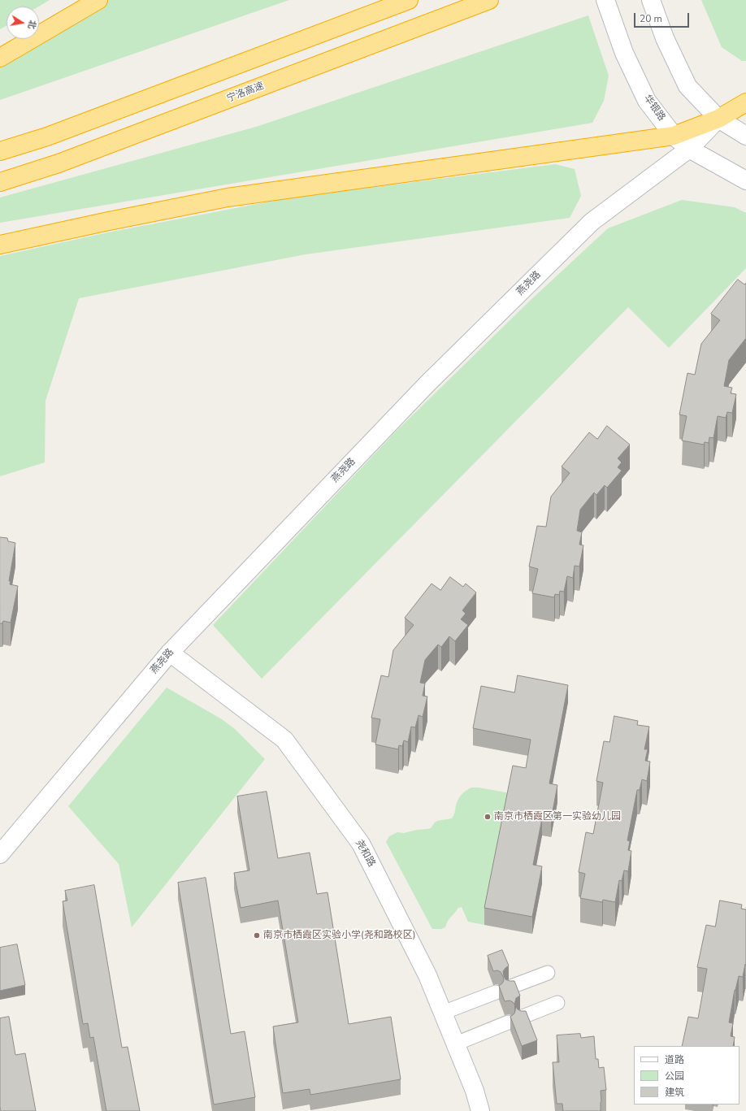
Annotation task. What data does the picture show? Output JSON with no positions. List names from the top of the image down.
{
  "streets": {
    "highway": ["宁洛高速"],
    "main road": ["华银路", "燕尧路", "尧和路"]
  },
  "crossings": [
    ["华银路", "燕尧路"],
    ["燕尧路", "尧和路"]
  ],
  "places": ["南京市栖霞区第一实验幼儿园", "南京市栖霞区实验小学(尧和路校区)"],
  "legend": ["道路", "公园", "建筑"],
  "scale_bar": "20 m",
  "north": "right"
}
